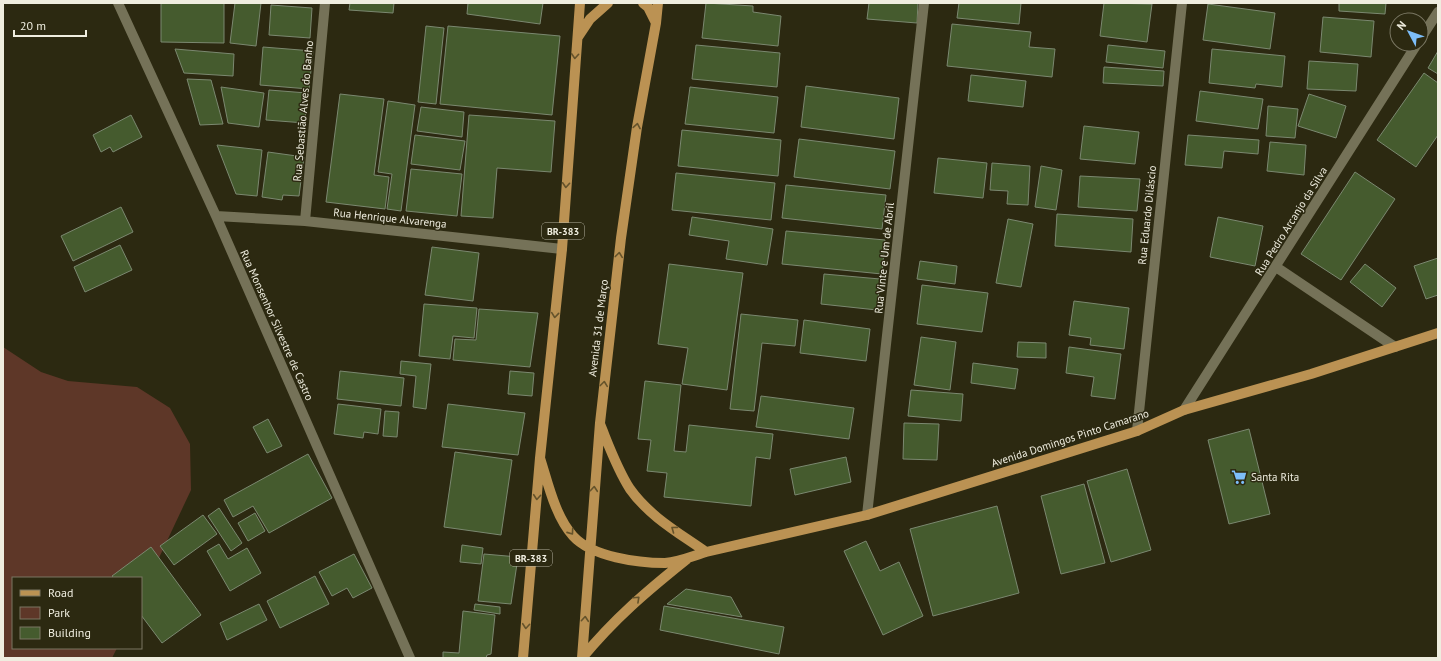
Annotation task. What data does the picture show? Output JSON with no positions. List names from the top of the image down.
{
  "streets": {
    "main road": ["BR-383", "Avenida 31 de Março", "Avenida Domingos Pinto Camarano"],
    "street": [
      "Rua Sebastião Alves do Banho",
      "Rua Eduardo Diláscio",
      "Rua Henrique Alvarenga",
      "Rua Pedro Arcanjo da Silva",
      "Rua Vinte e Um de Abril",
      "Rua Monsenhor Silvestre de Castro"
    ]
  },
  "crossings": [
    ["Rua Sebastião Alves do Banho", "Rua Henrique Alvarenga"],
    ["Rua Eduardo Diláscio", "Avenida Domingos Pinto Camarano"],
    ["Rua Henrique Alvarenga", "BR-383"],
    ["Rua Henrique Alvarenga", "Rua Monsenhor Silvestre de Castro"],
    ["Rua Pedro Arcanjo da Silva", "Avenida Domingos Pinto Camarano"],
    ["BR-383", "Avenida Domingos Pinto Camarano"],
    ["Rua Vinte e Um de Abril", "Avenida Domingos Pinto Camarano"],
    ["Avenida 31 de Março", "Avenida Domingos Pinto Camarano"]
  ],
  "places": {
    "supermarket": ["Santa Rita"]
  },
  "legend": ["Road", "Park", "Building"],
  "scale_bar": "20 m",
  "north": "top left"
}
